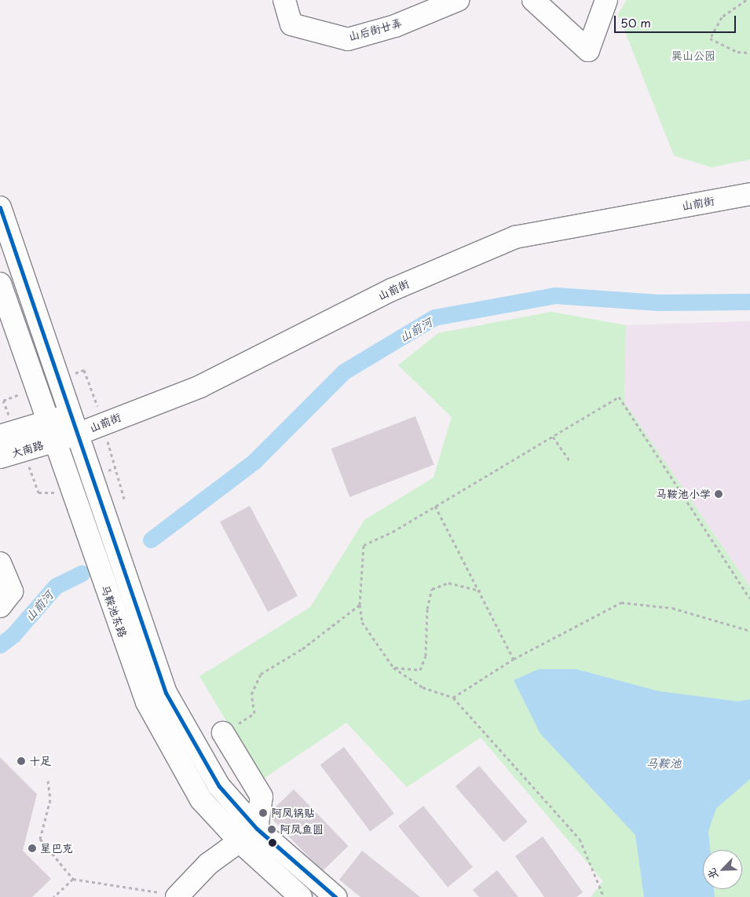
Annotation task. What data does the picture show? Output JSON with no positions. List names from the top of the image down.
{
  "streets": {
    "main road": [
      "山后街廿弄",
      "山前街",
      "大南路",
      "马鞍池东路"
    ]
  },
  "crossings": [
    ["山前街", "大南路"],
    ["山前街", "马鞍池东路"],
    ["大南路", "马鞍池东路"]
  ],
  "water": ["山前河", "马鞍池"],
  "parks": ["巽山公园"],
  "places": [
    "马鞍池小学",
    "十足",
    "阿凤锅贴",
    "阿凤鱼圆",
    "星巴克"
  ],
  "scale_bar": "50 m",
  "north": "bottom left"
}
